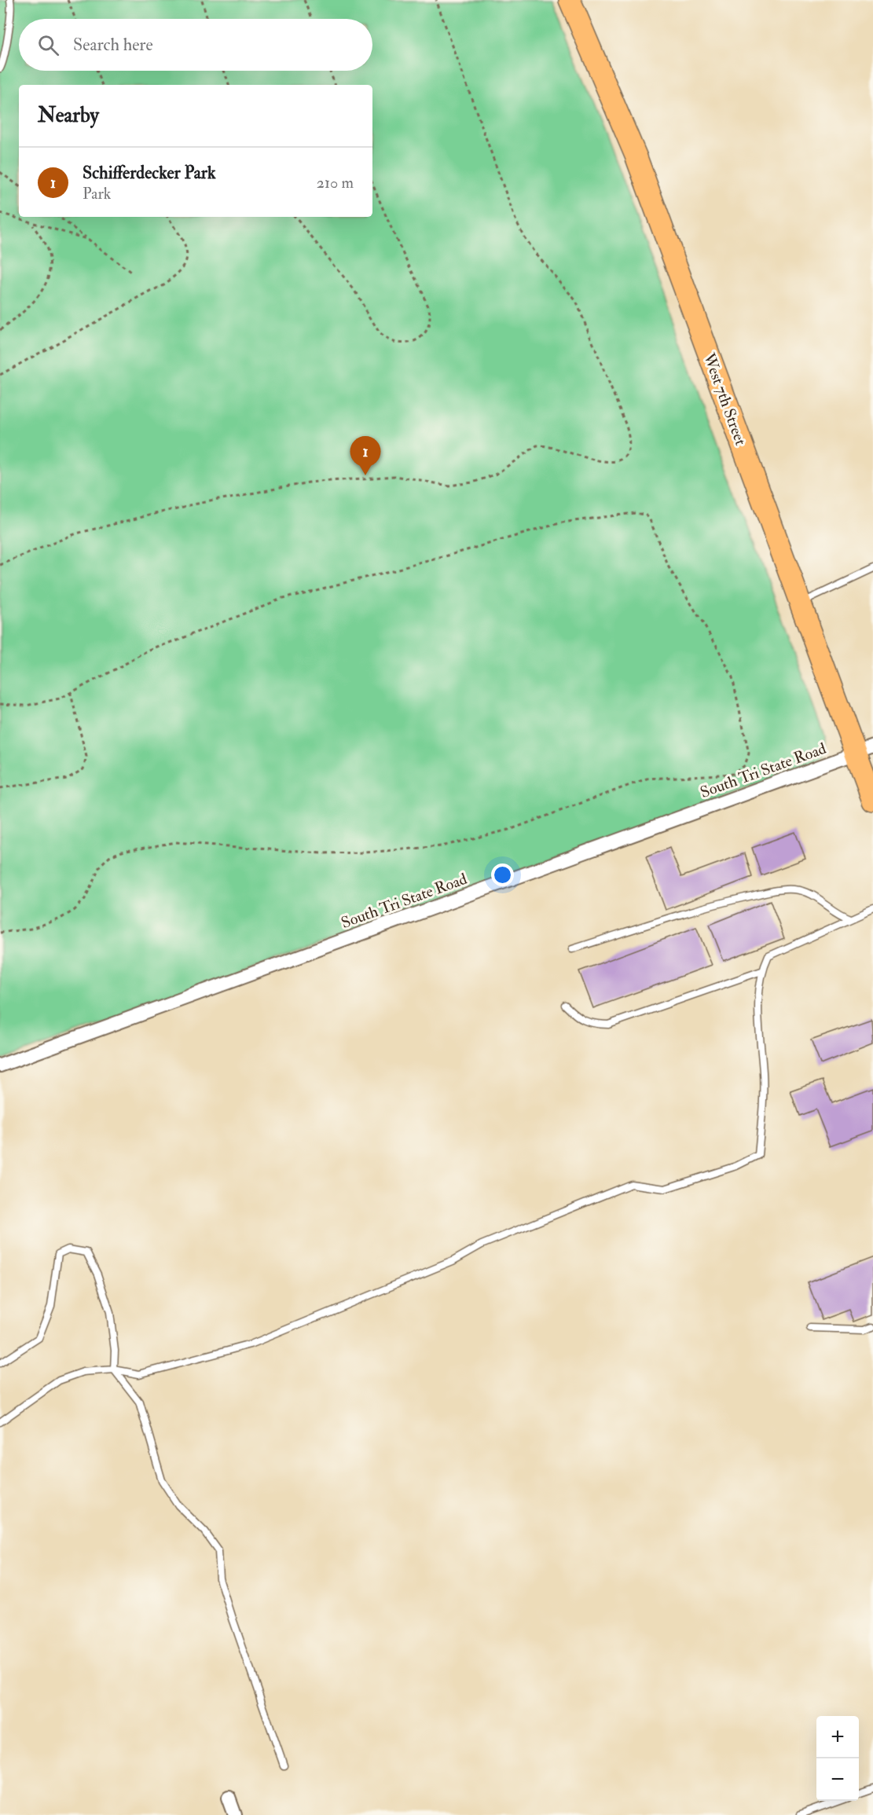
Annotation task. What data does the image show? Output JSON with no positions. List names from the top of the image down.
{
  "streets": {
    "main road": ["West 7th Street"],
    "street": ["South Tri State Road"]
  },
  "crossings": [
    ["West 7th Street", "South Tri State Road"]
  ],
  "page": {
    "search": "Search here",
    "heading": "Nearby",
    "list": [
      {
        "mark": "1",
        "name": "Schifferdecker Park",
        "note": "Park",
        "value": "210 m"
      }
    ],
    "pins": "1",
    "map_buttons": ["+", "−"]
  }
}
